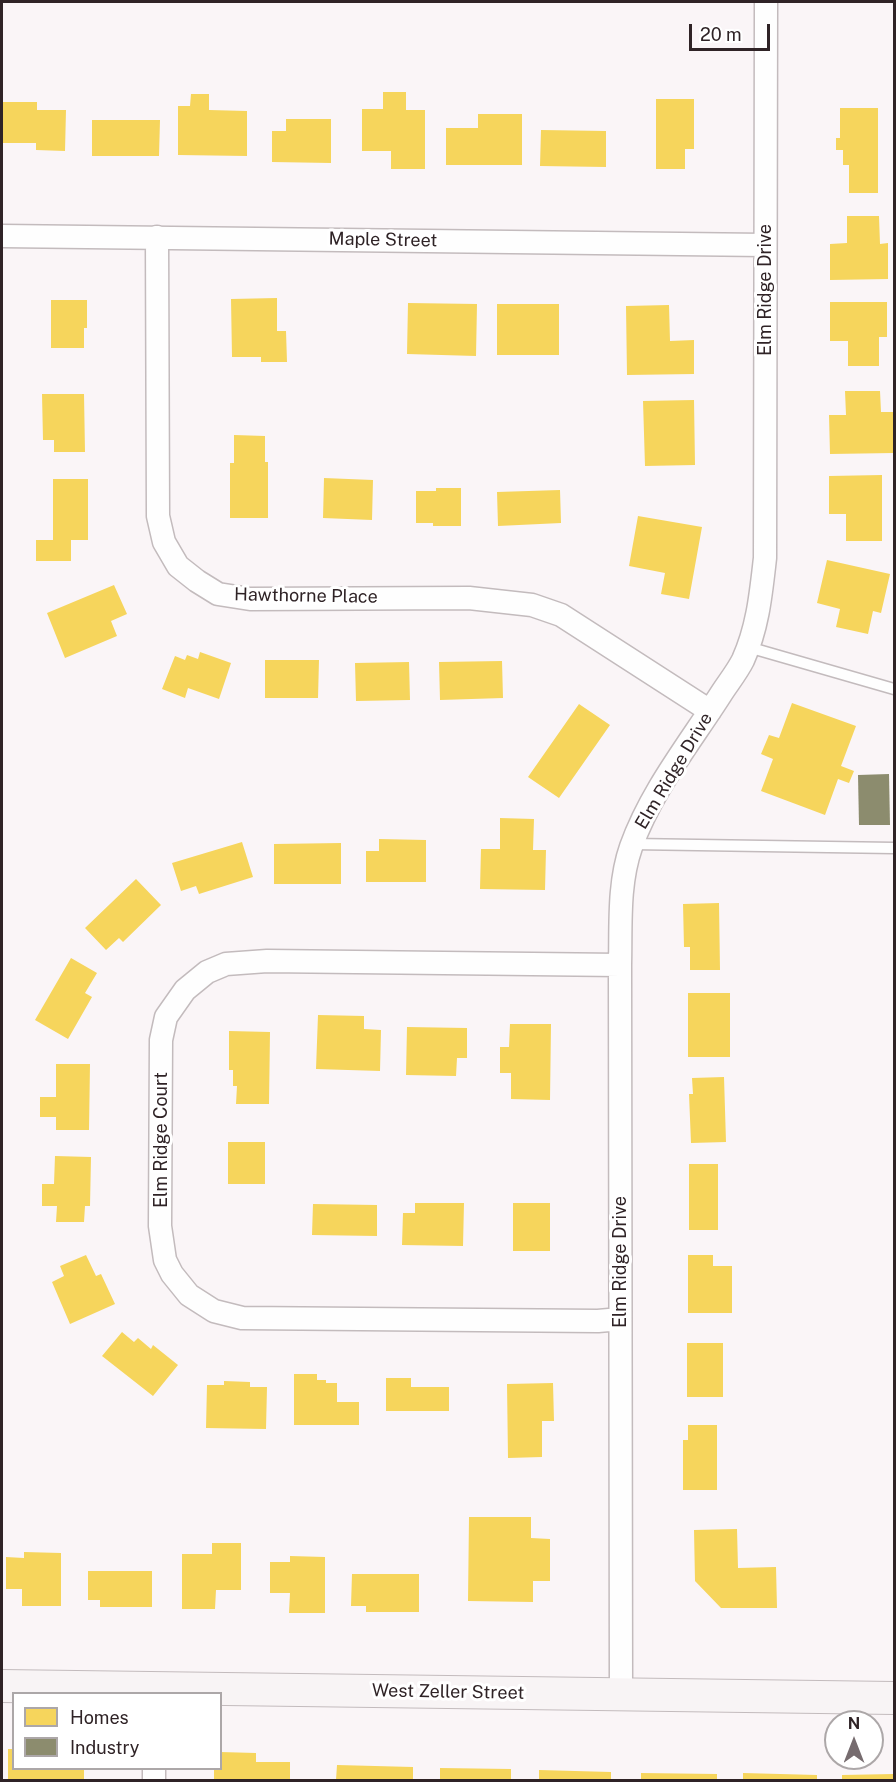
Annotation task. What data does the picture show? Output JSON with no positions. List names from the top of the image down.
{
  "streets": {
    "street": [
      "Maple Street",
      "Elm Ridge Drive",
      "Hawthorne Place",
      "Elm Ridge Court",
      "West Zeller Street"
    ]
  },
  "crossings": [
    ["Maple Street", "Elm Ridge Drive"],
    ["Maple Street", "Hawthorne Place"],
    ["Elm Ridge Drive", "Hawthorne Place"],
    ["Elm Ridge Drive", "Elm Ridge Court"],
    ["Elm Ridge Drive", "West Zeller Street"]
  ],
  "legend": ["Homes", "Industry"],
  "scale_bar": "20 m",
  "north": "top"
}
